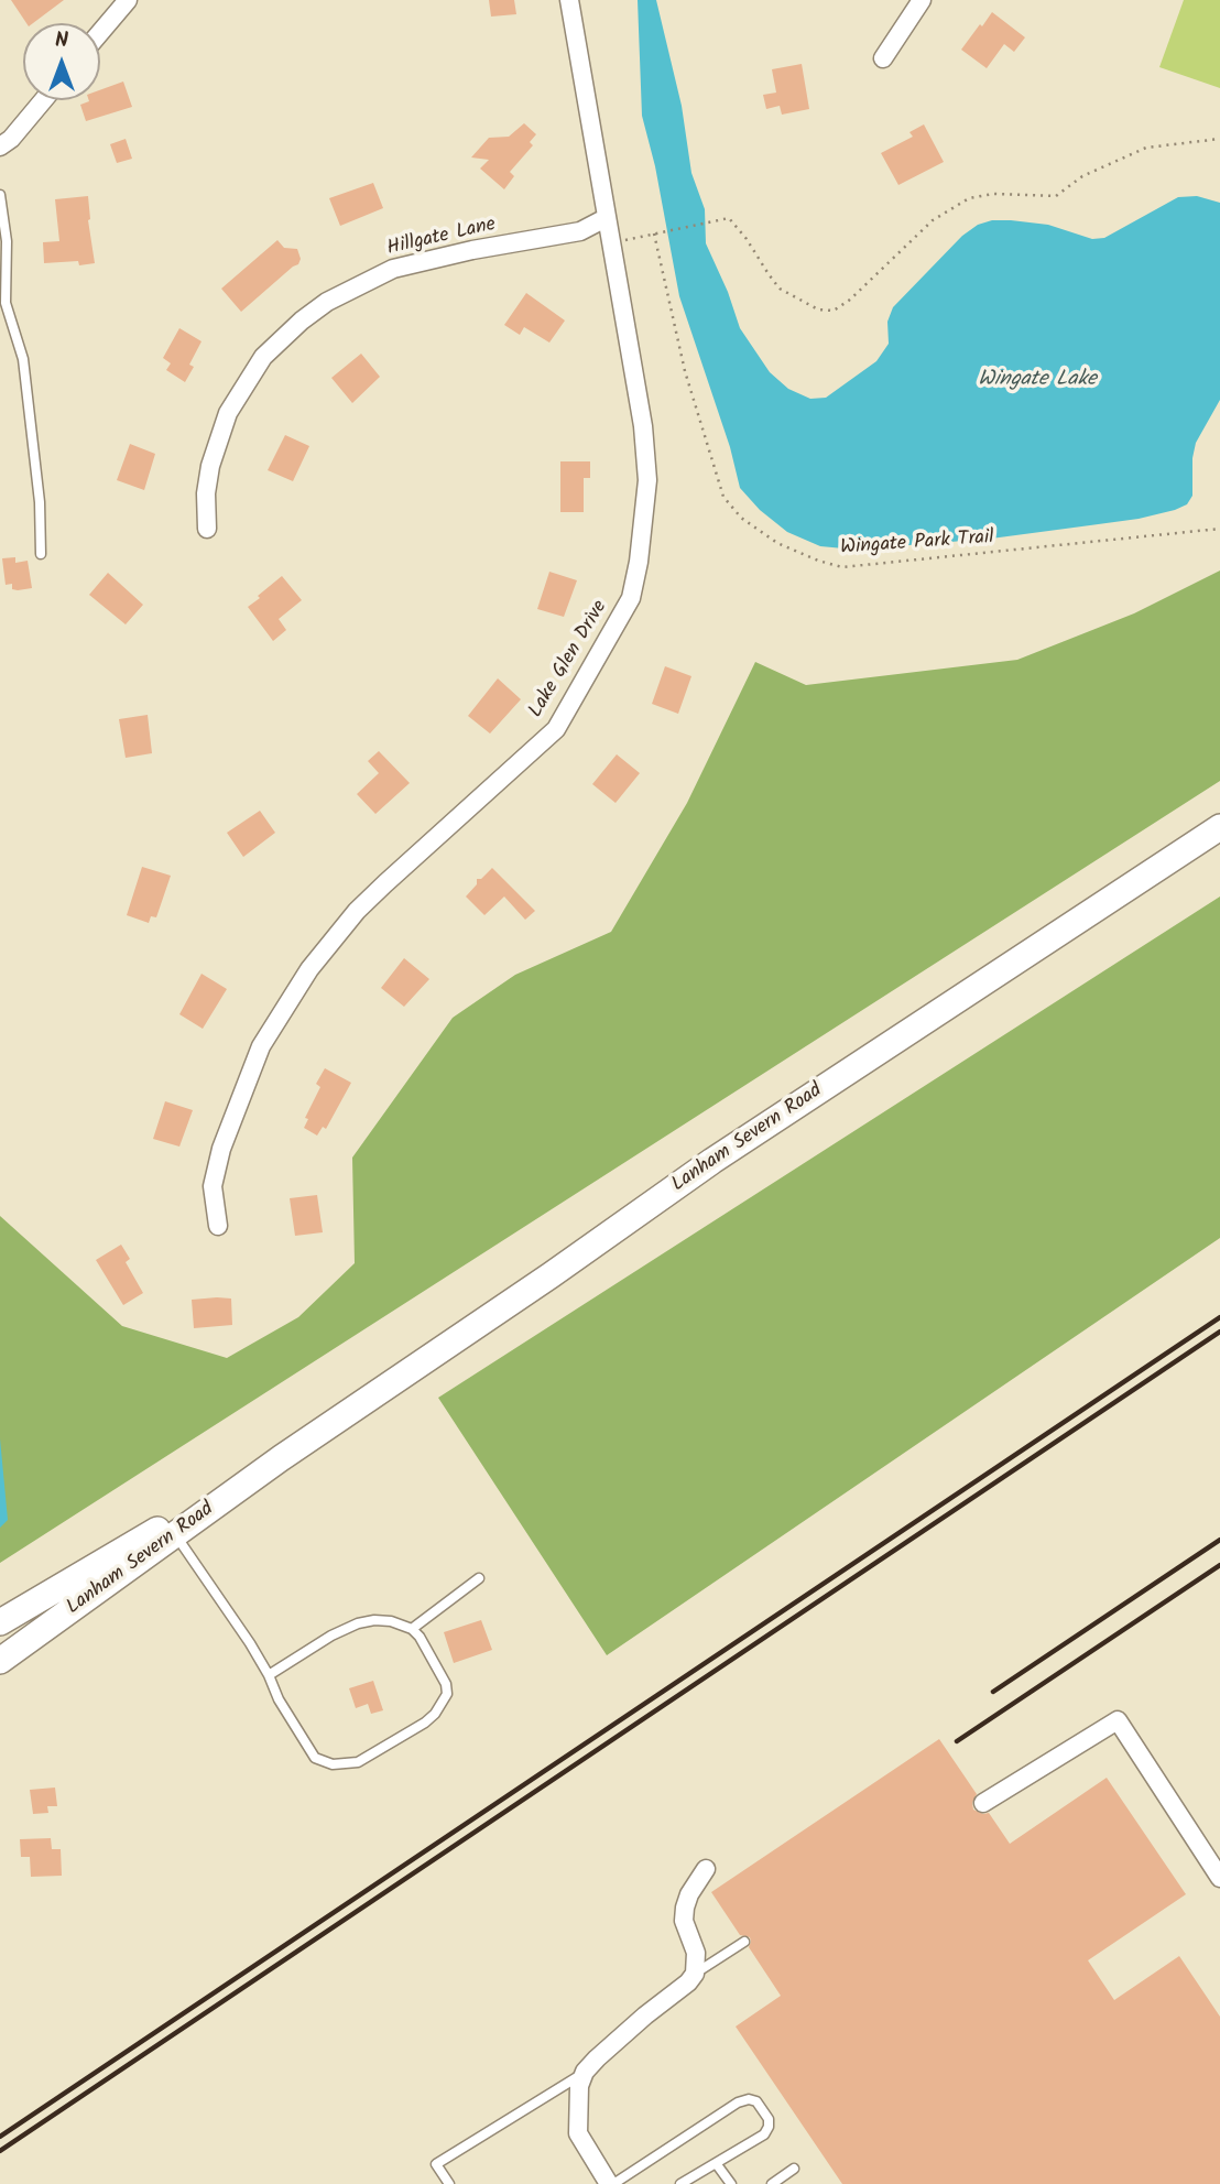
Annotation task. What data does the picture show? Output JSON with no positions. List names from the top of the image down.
{
  "streets": {
    "main road": ["Lanham Severn Road"],
    "street": ["Hillgate Lane", "Lake Glen Drive"],
    "path": ["Wingate Park Trail"]
  },
  "crossings": [
    ["Hillgate Lane", "Lake Glen Drive"]
  ],
  "water": ["Wingate Lake"],
  "north": "top"
}
